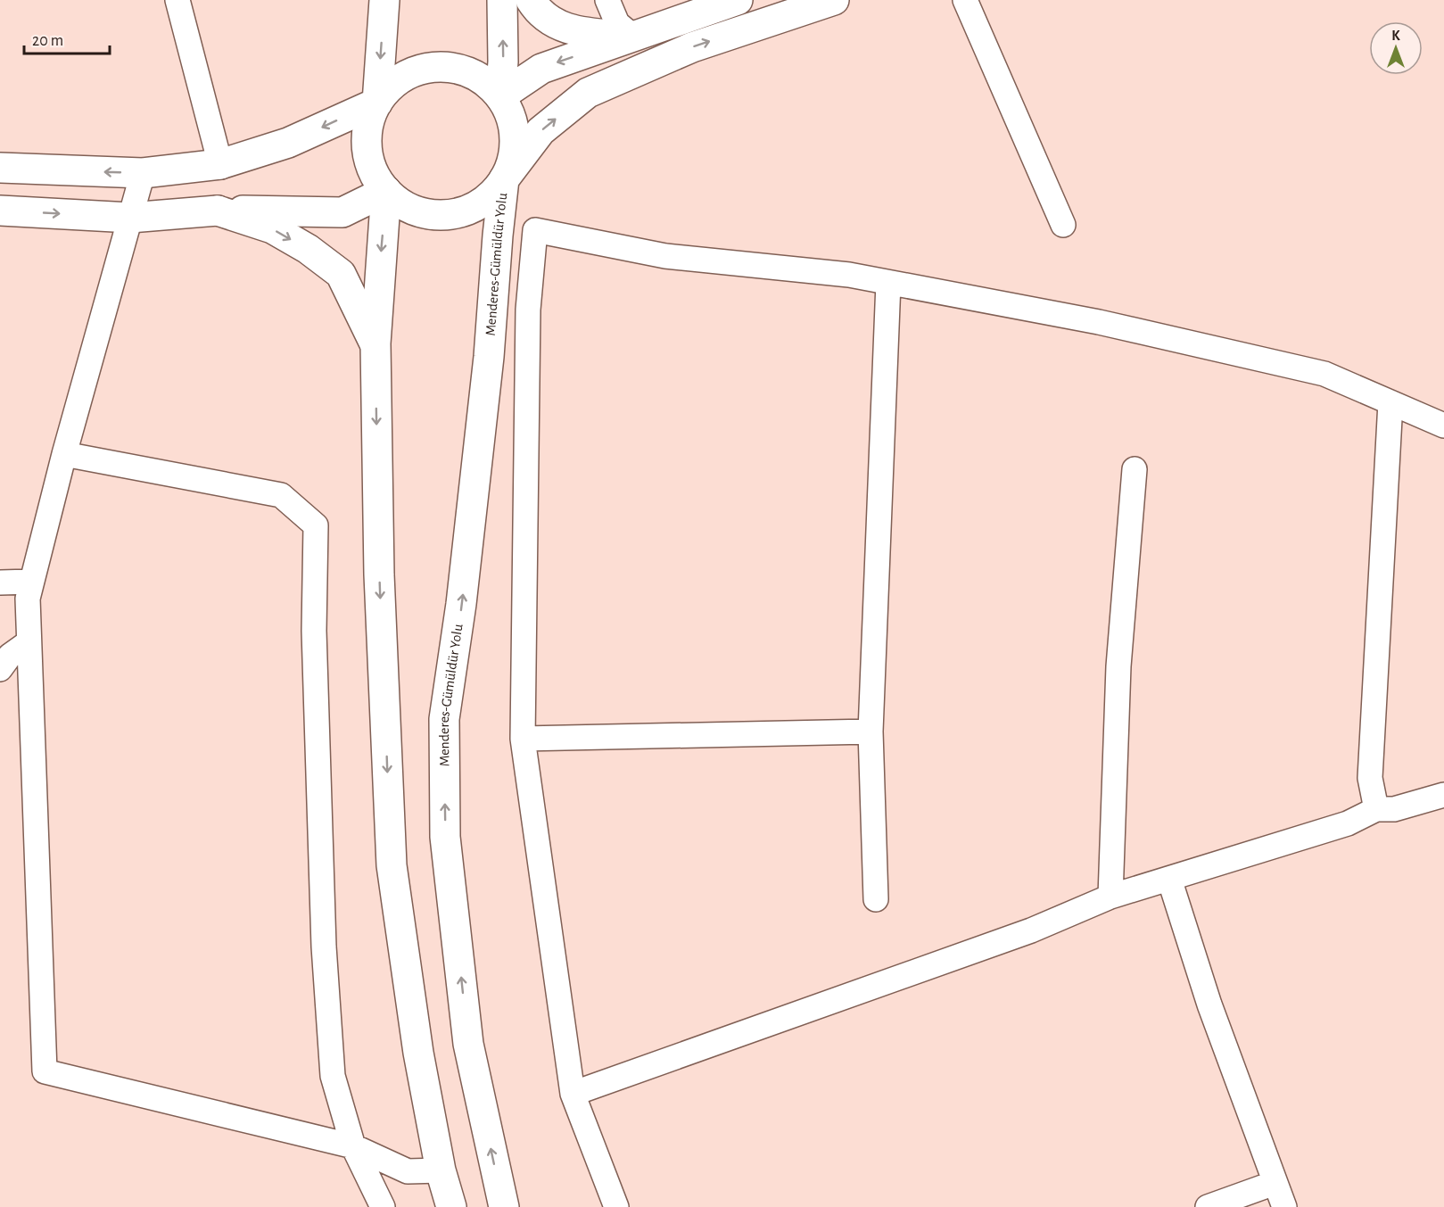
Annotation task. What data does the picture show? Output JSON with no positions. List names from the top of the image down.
{
  "streets": {
    "main road": ["Menderes-Gümüldür Yolu"]
  },
  "scale_bar": "20 m",
  "north": "top"
}
